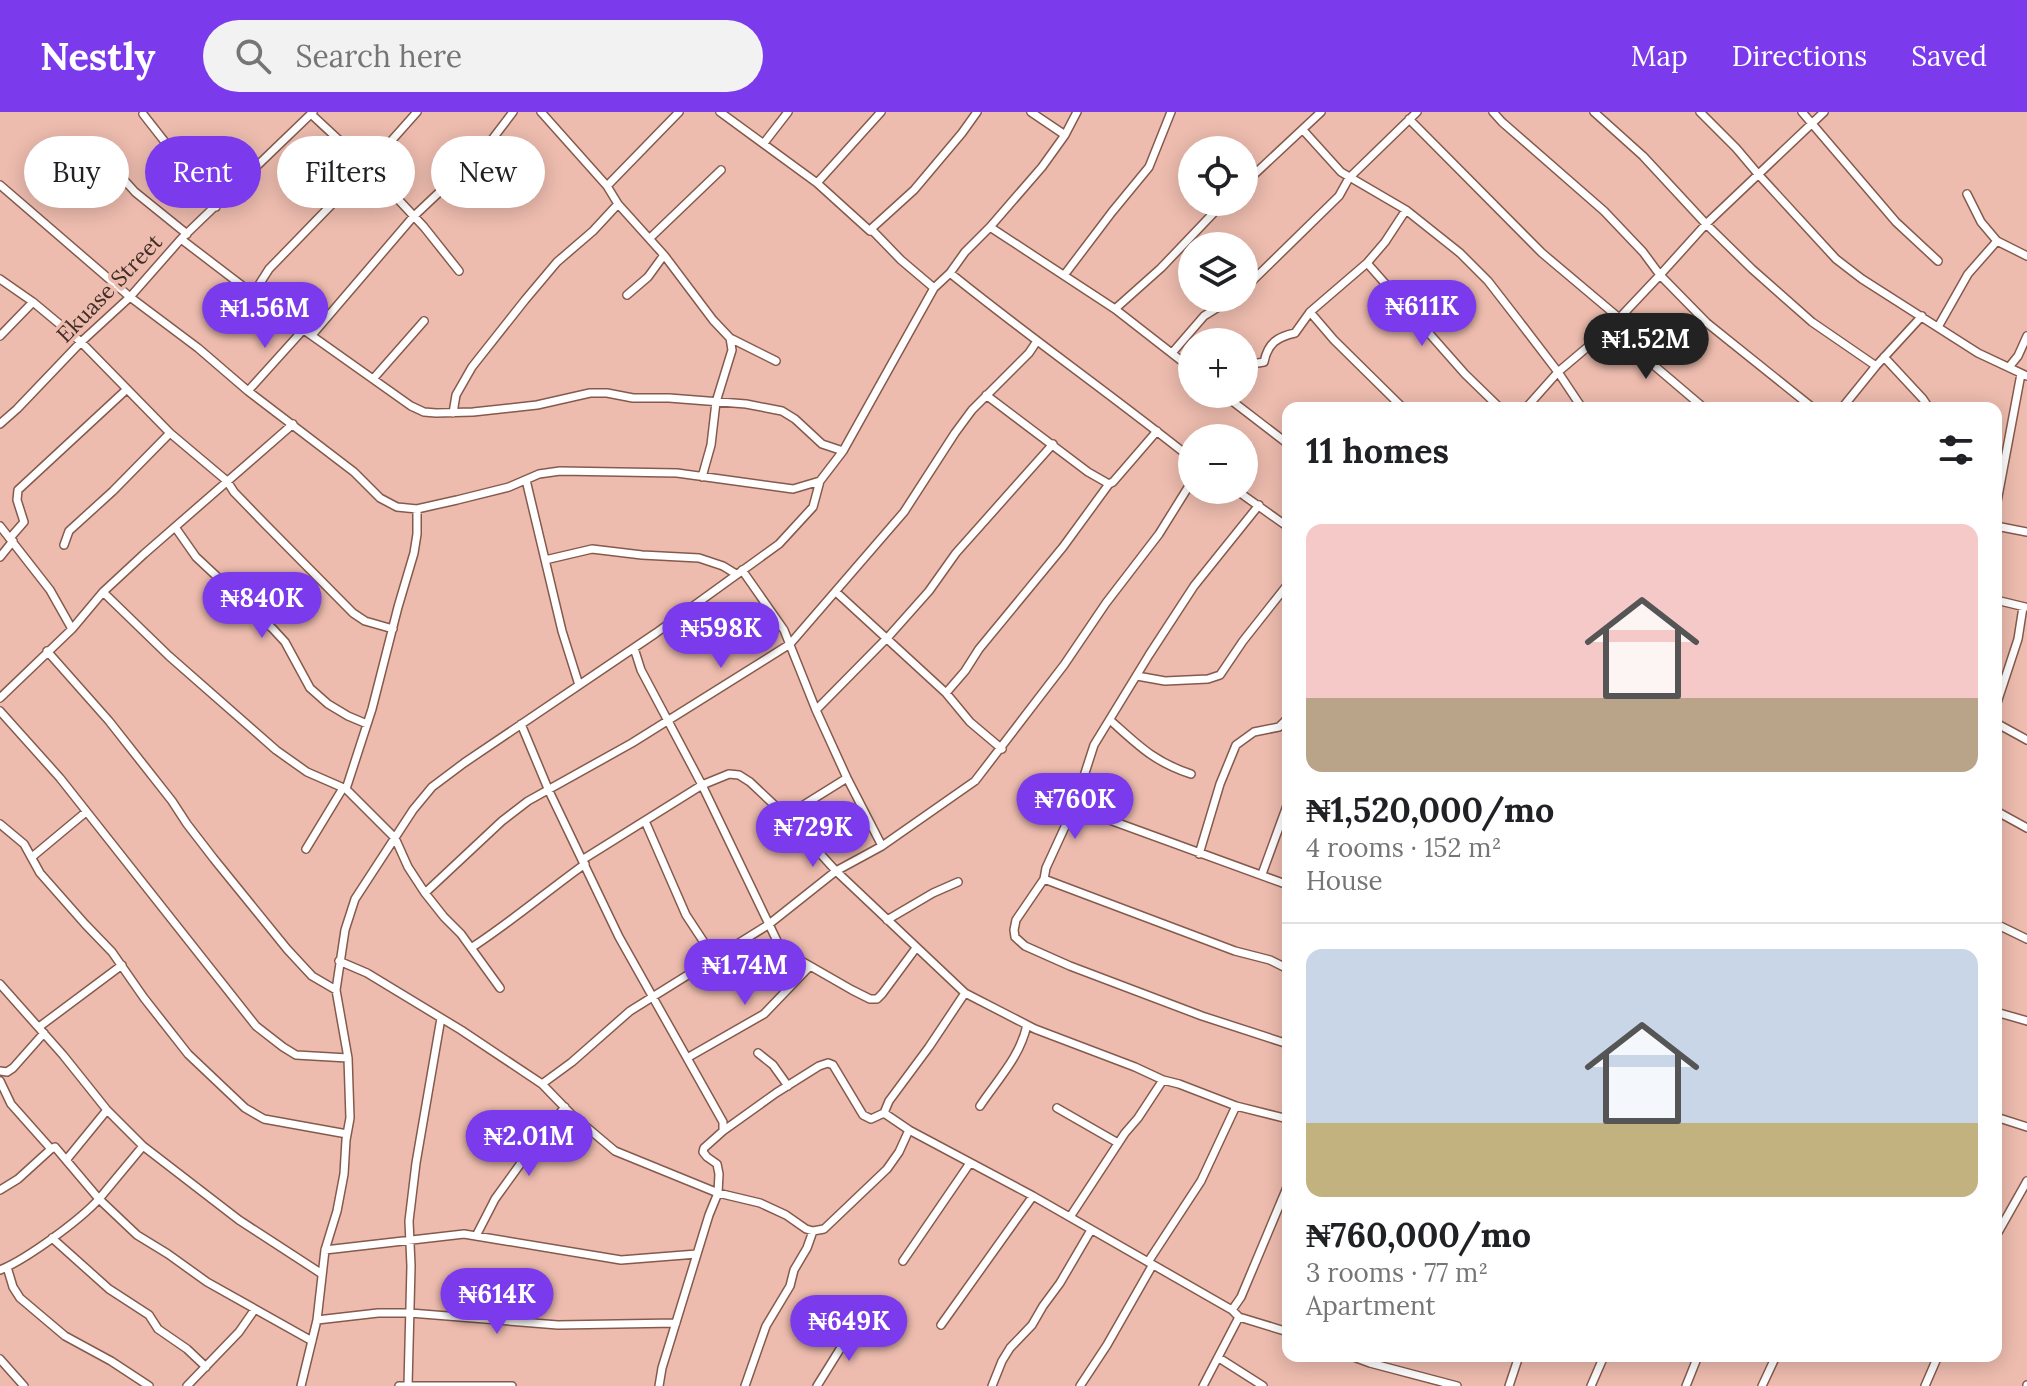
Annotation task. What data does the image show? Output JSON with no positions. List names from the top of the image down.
{
  "streets": {
    "street": ["Ekuase Street"]
  },
  "page": {
    "header": "Nestly",
    "search": "Search here",
    "nav": ["Map", "Directions", "Saved"],
    "map_buttons": ["+", "−"],
    "chip": [
      "Buy",
      "Rent",
      "Filters",
      "New"
    ],
    "price": [
      "₦611K",
      "₦1.56M",
      "₦1.52M",
      "₦840K",
      "₦598K",
      "₦760K",
      "₦729K",
      "₦1.74M",
      "₦2.01M",
      "₦614K",
      "₦649K"
    ],
    "heading": "11 homes",
    "list": [
      {
        "name": "₦1,520,000/mo",
        "note": "4 rooms · 152 m² · House"
      },
      {
        "name": "₦760,000/mo",
        "note": "3 rooms · 77 m² · Apartment"
      }
    ]
  }
}
